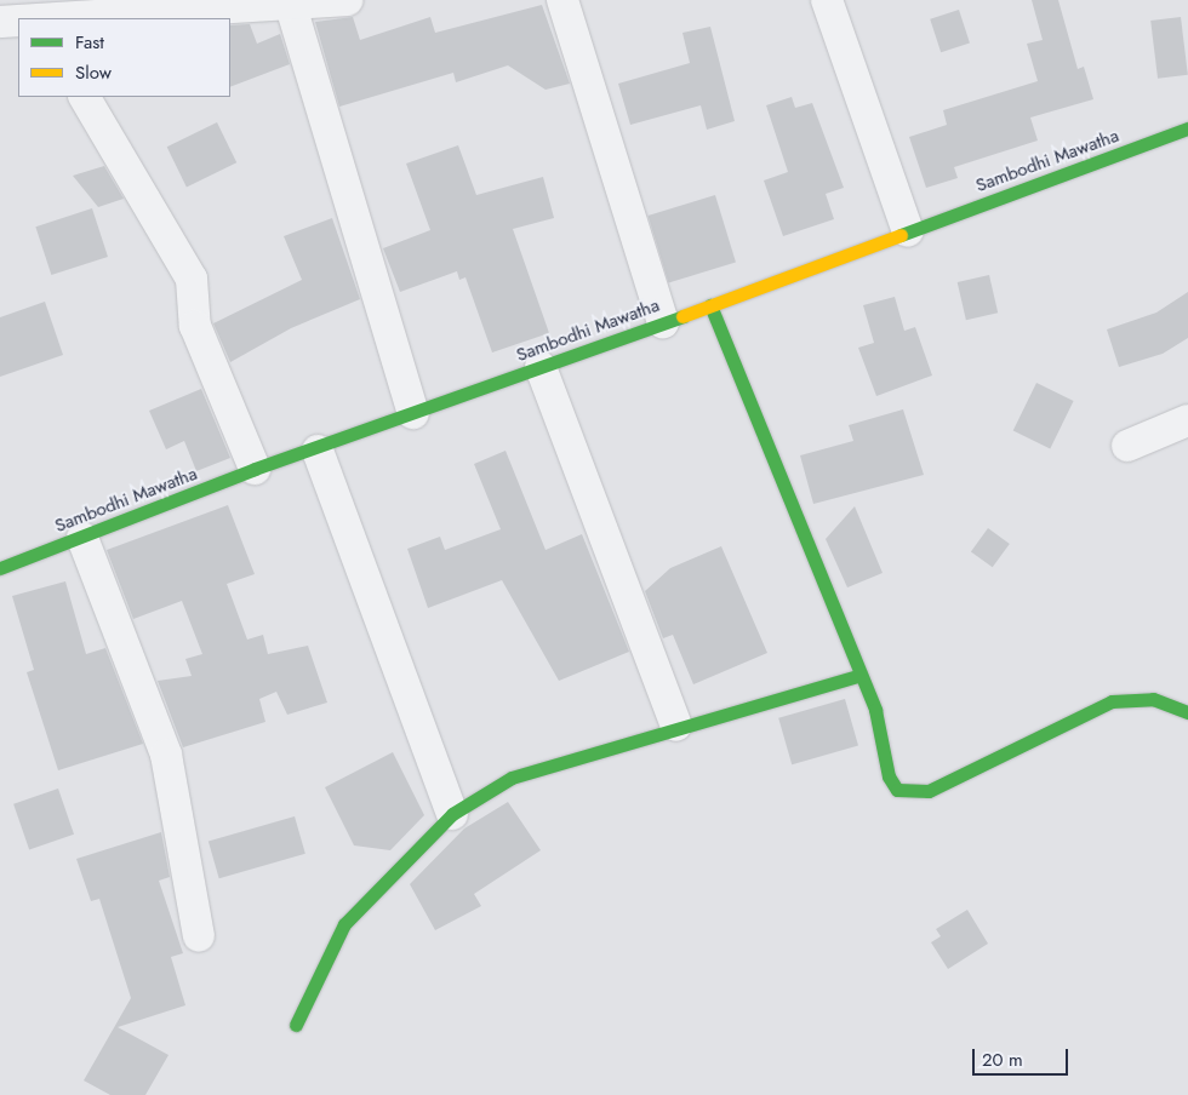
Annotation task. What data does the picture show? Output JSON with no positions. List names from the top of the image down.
{
  "streets": {
    "street": ["Sambodhi Mawatha"]
  },
  "legend": ["Fast", "Slow"],
  "scale_bar": "20 m"
}
